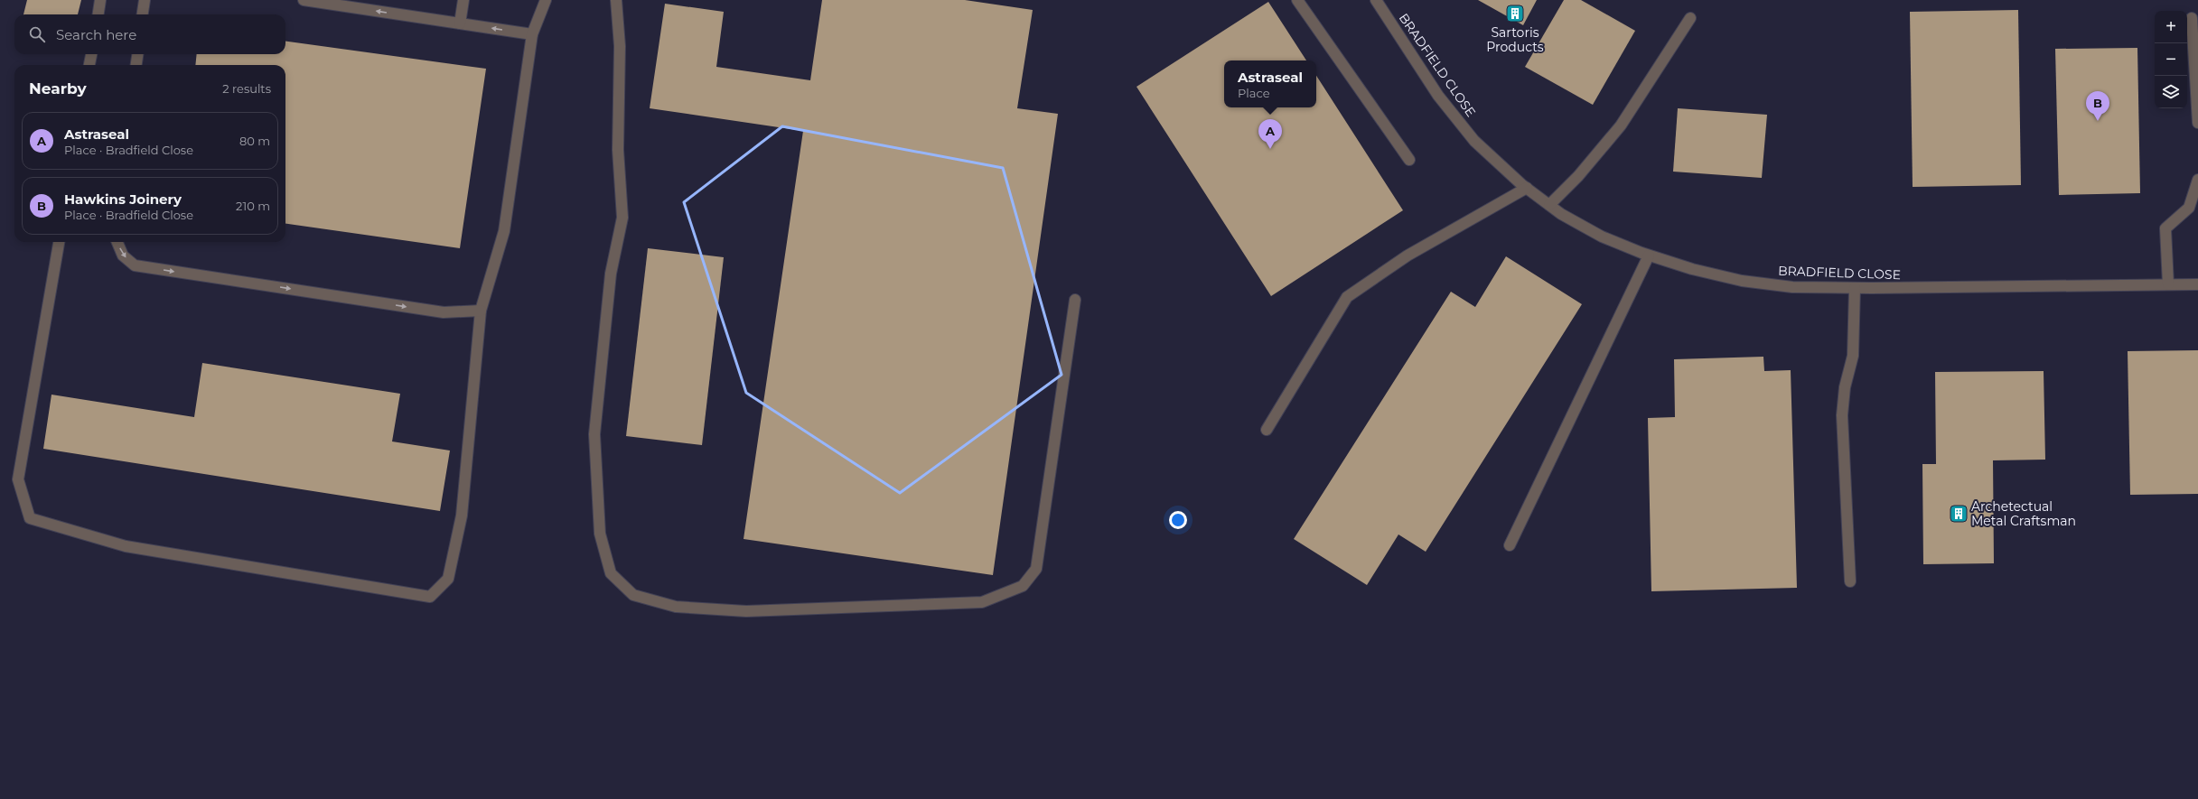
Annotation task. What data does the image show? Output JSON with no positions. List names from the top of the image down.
{
  "streets": {
    "street": ["BRADFIELD CLOSE"]
  },
  "places": {
    "building": ["Sartoris Products", "Archetectual Metal Craftsman"]
  },
  "page": {
    "map_buttons": ["+", "−"],
    "search": "Search here",
    "popup": ["Astraseal", "Place"],
    "heading": ["Nearby", "2 results"],
    "pins": ["B", "A"],
    "list": [
      {
        "mark": "A",
        "name": "Astraseal",
        "note": "Place · Bradfield Close",
        "value": "80 m"
      },
      {
        "mark": "B",
        "name": "Hawkins Joinery",
        "note": "Place · Bradfield Close",
        "value": "210 m"
      }
    ]
  }
}
